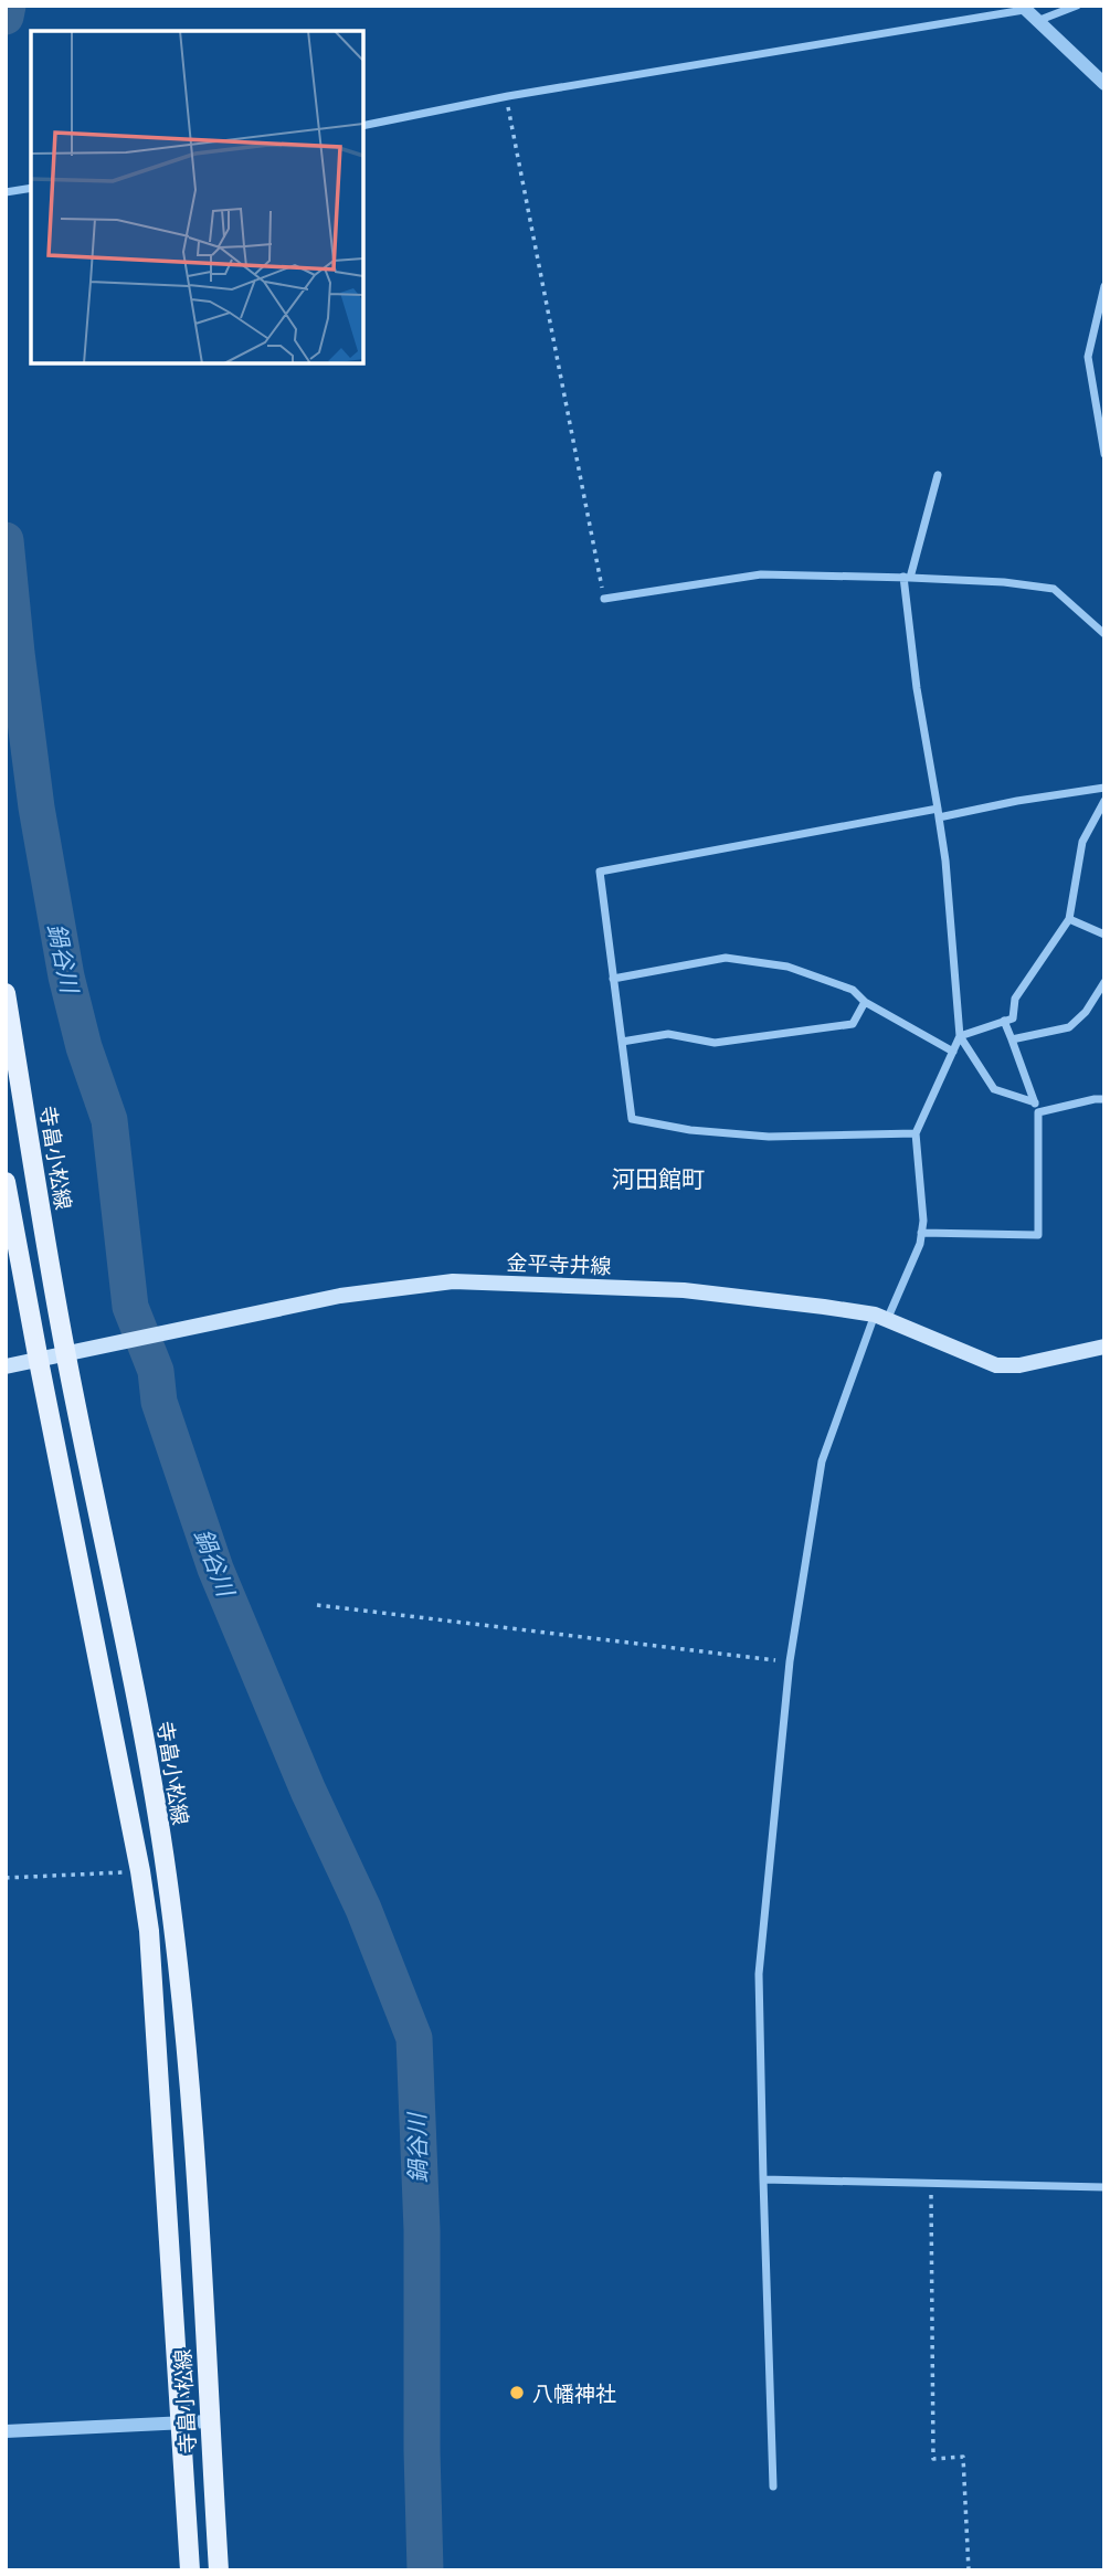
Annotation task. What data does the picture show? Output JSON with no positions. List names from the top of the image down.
{
  "streets": {
    "main road": ["寺畠小松線", "金平寺井線"]
  },
  "crossings": [
    ["寺畠小松線", "金平寺井線"]
  ],
  "districts": ["河田館町"],
  "water": ["鍋谷川"],
  "places": ["八幡神社"]
}
